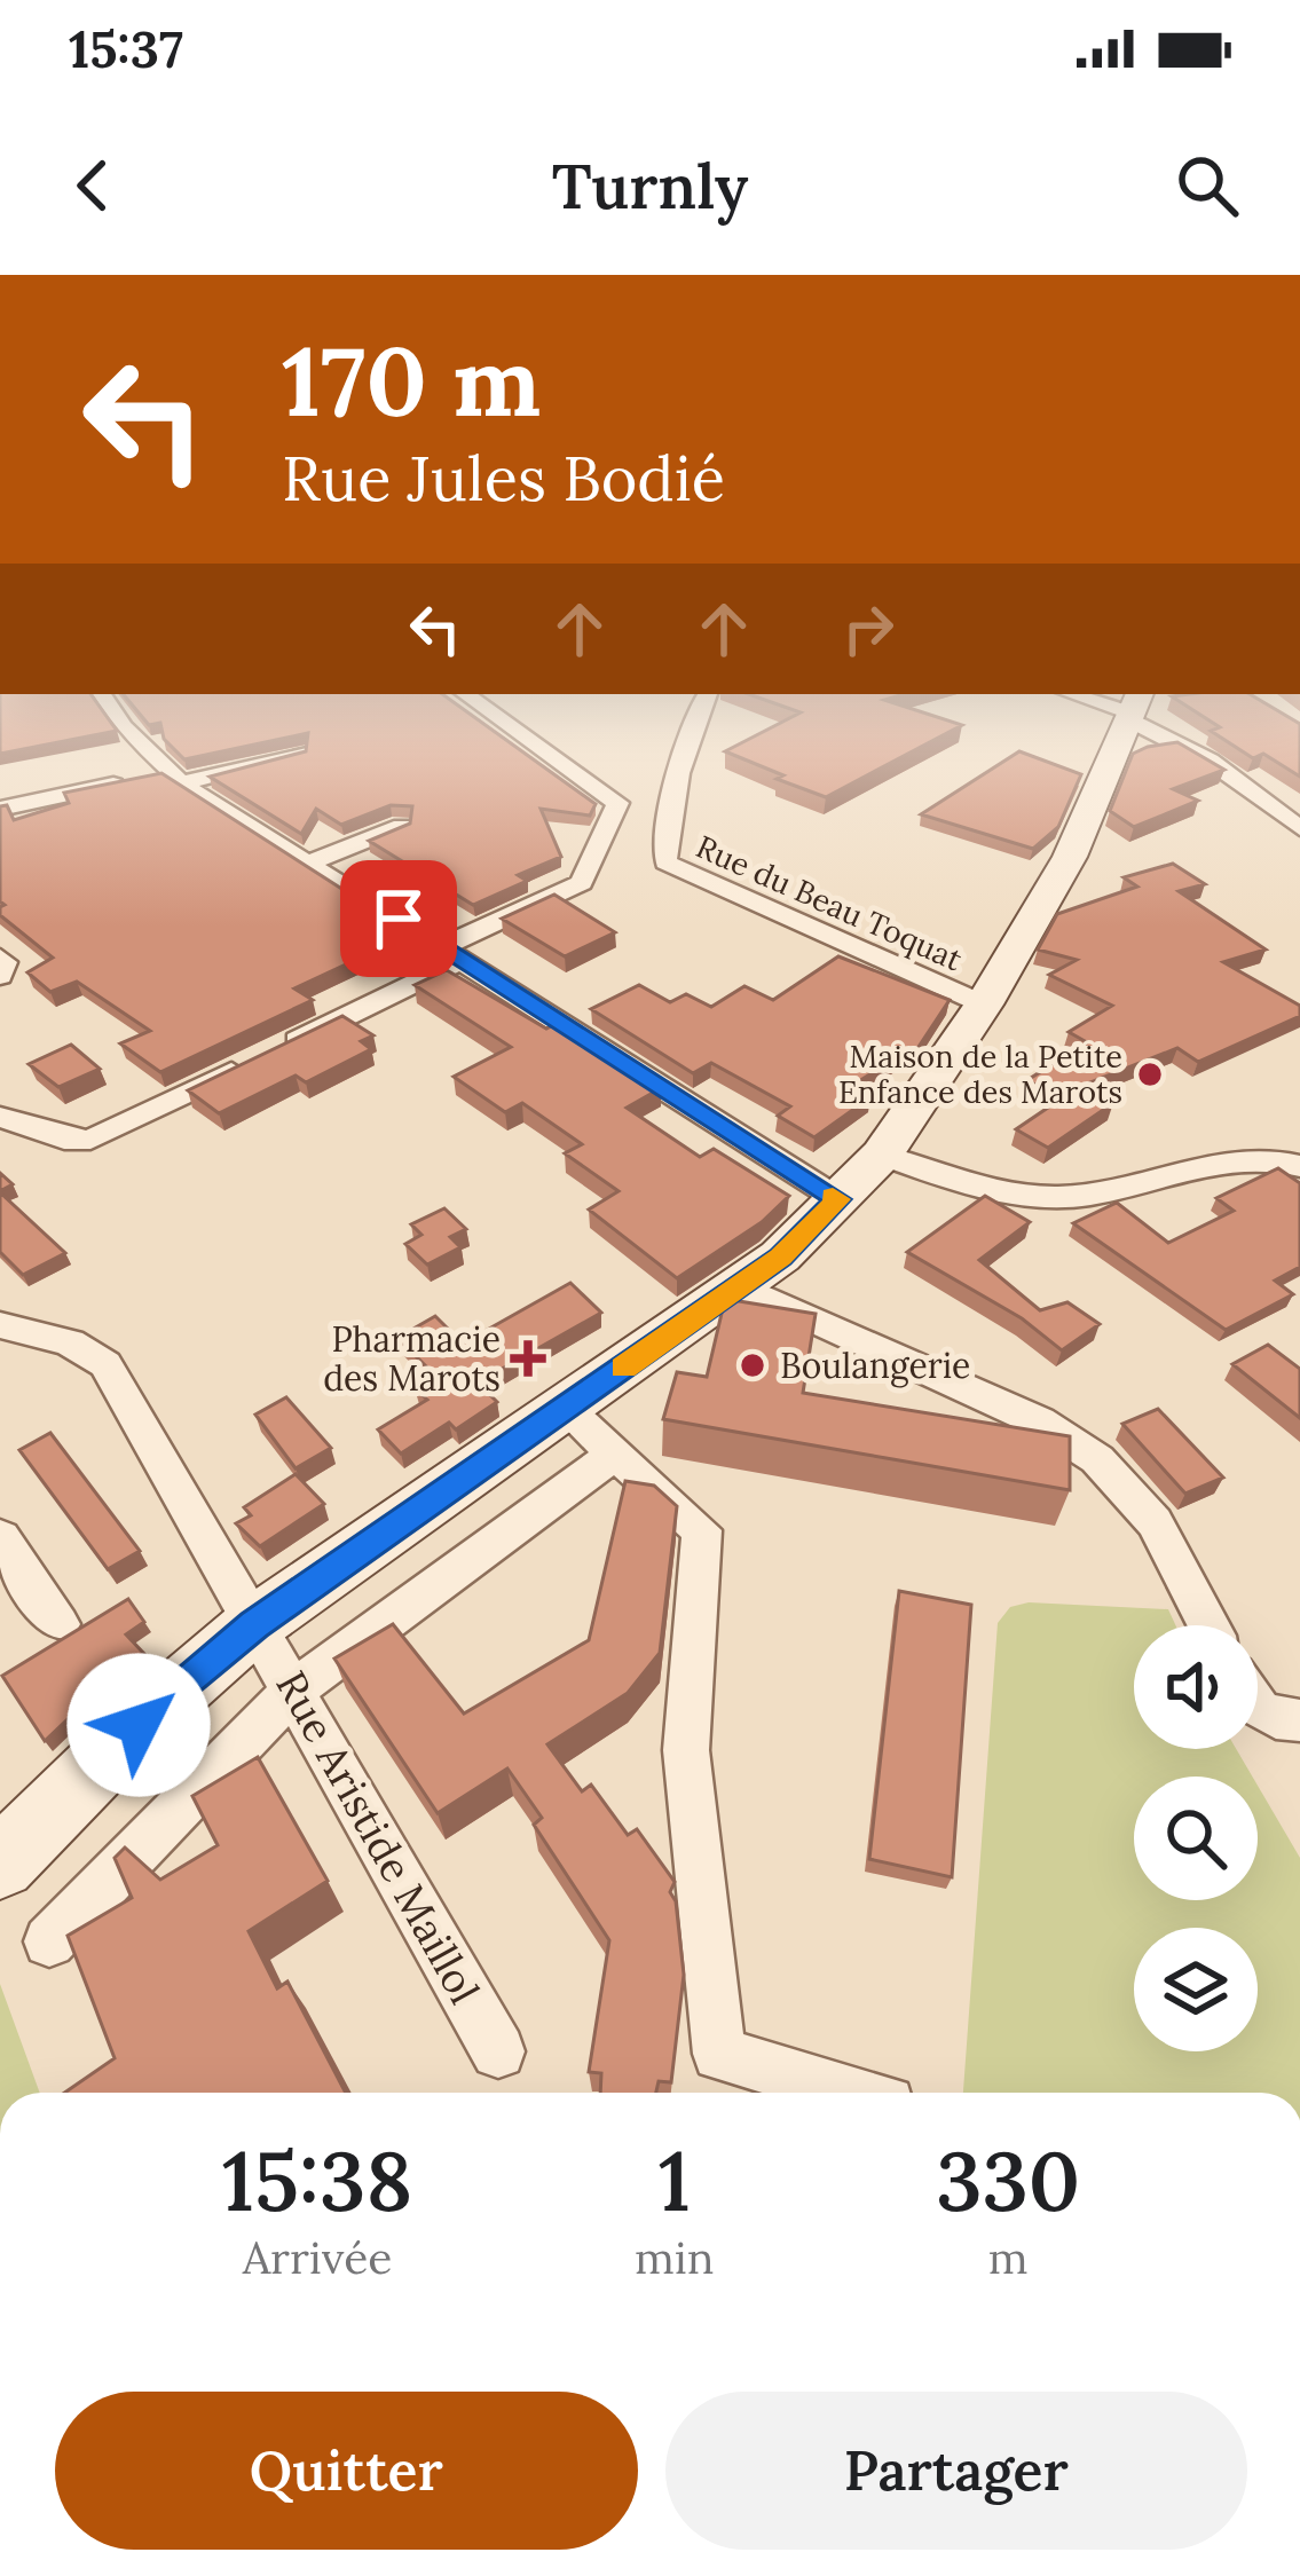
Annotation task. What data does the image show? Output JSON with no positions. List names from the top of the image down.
{
  "streets": {
    "street": ["Rue du Beau Toquat", "Rue Aristide Maillol"]
  },
  "places": {
    "other": ["Maison de la Petite Enfance des Marots", "Boulangerie"],
    "health": ["Pharmacie des Marots"]
  },
  "page": {
    "status": "15:37",
    "header": "Turnly",
    "turn": ["170 m", "Rue Jules Bodié"],
    "eta": [
      "15:38",
      "Arrivée",
      "1",
      "min",
      "330",
      "m"
    ],
    "buttons": ["Quitter", "Partager"]
  }
}
